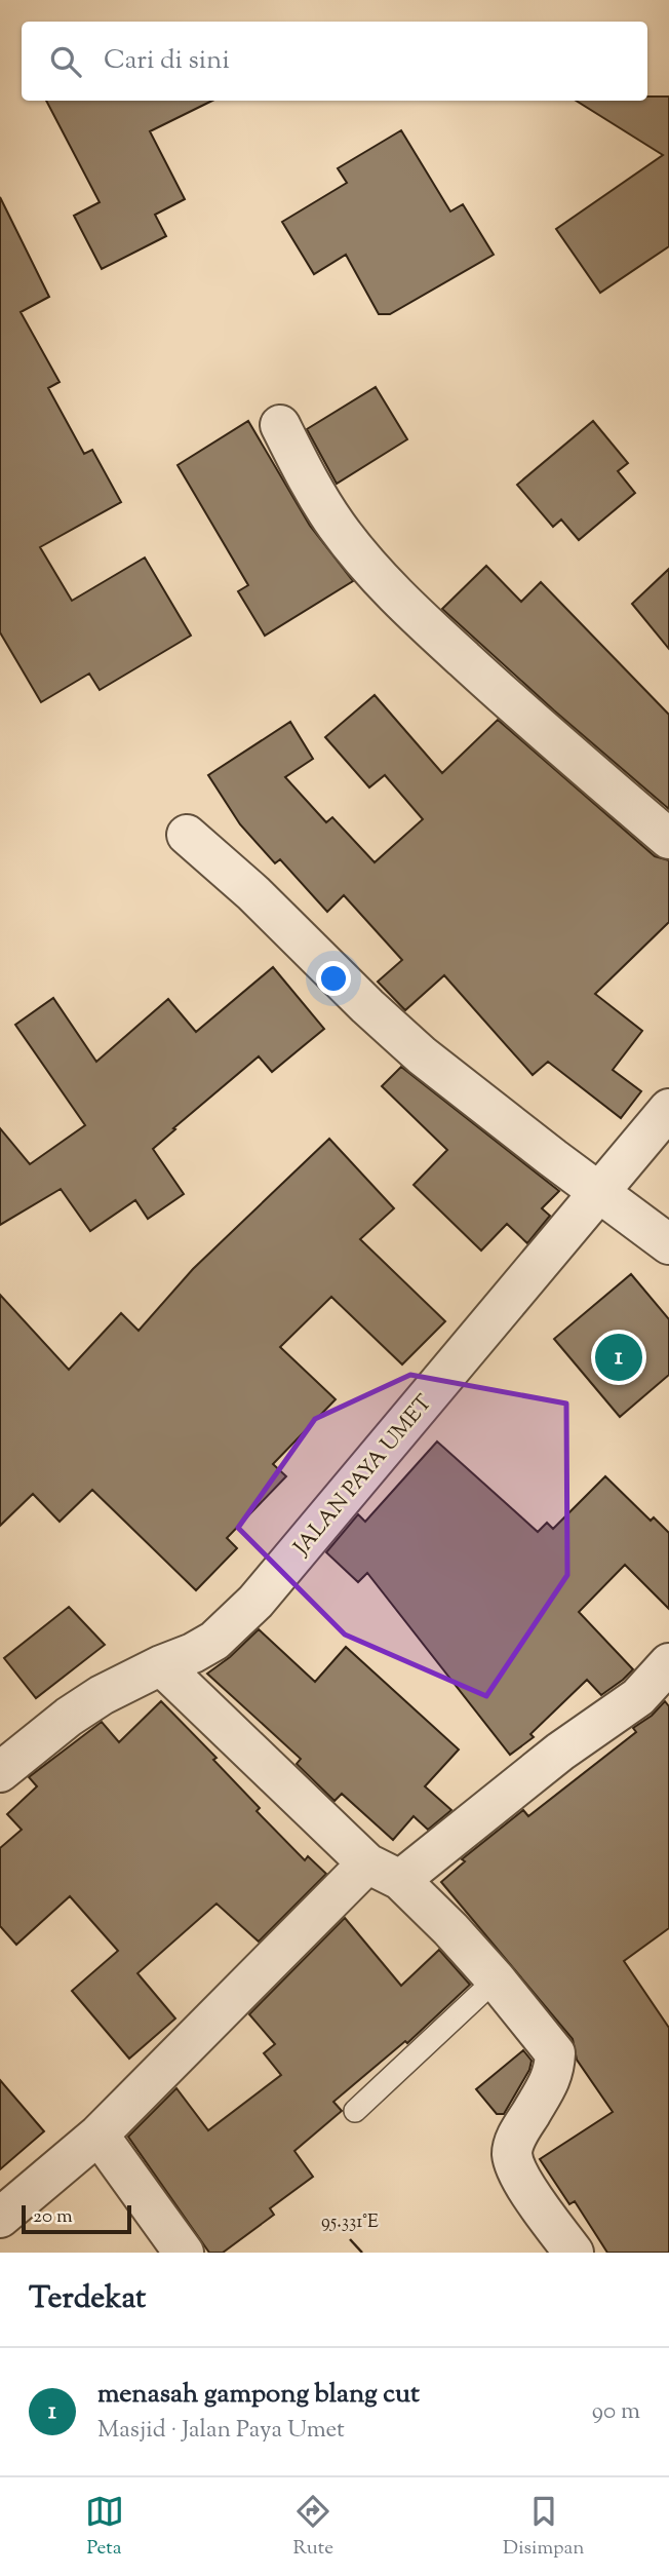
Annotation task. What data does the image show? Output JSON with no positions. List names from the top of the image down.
{
  "streets": {
    "street": ["JALAN PAYA UMET"]
  },
  "scale_bar": "20 m",
  "page": {
    "search": "Cari di sini",
    "pins": "1",
    "scale": "20 m",
    "heading": "Terdekat",
    "list": [
      {
        "mark": "1",
        "name": "menasah gampong blang cut",
        "note": "Masjid · Jalan Paya Umet",
        "value": "90 m"
      }
    ],
    "nav": ["Peta", "Rute", "Disimpan"]
  },
  "coordinates": ["95.331°E"]
}
